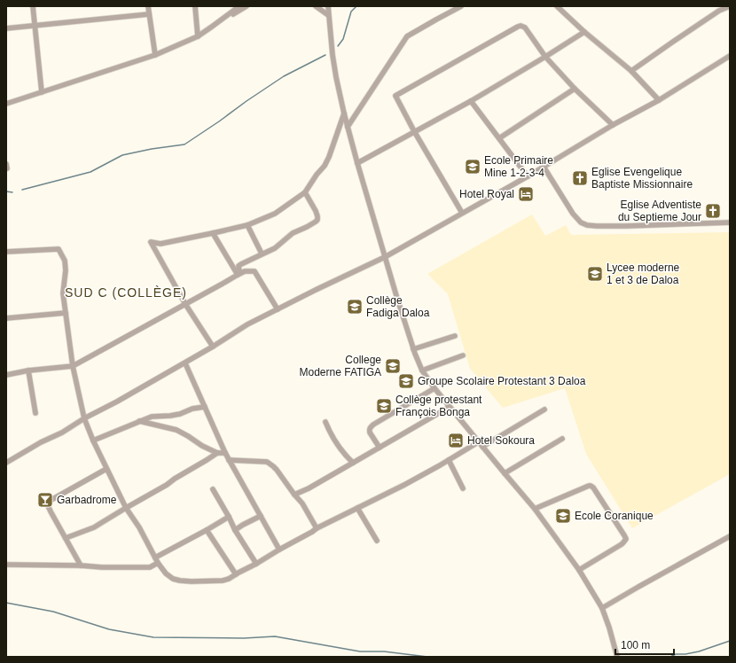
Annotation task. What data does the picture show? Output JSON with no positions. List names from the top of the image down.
{
  "districts": ["SUD C (COLLÈGE)"],
  "places": {
    "school or university": [
      "Ecole Primaire Mine 1-2-3-4",
      "Lycee moderne 1 et 3 de Daloa",
      "Collège Fadiga Daloa",
      "College Moderne FATIGA",
      "Groupe Scolaire Protestant 3 Daloa",
      "Collège protestant François Bonga",
      "Ecole Coranique"
    ],
    "church": ["Eglise Evengelique Baptiste Missionnaire", "Eglise Adventiste du Septieme Jour"],
    "hotel": ["Hotel Royal", "Hotel Sokoura"],
    "bar": ["Garbadrome"]
  },
  "scale_bar": "100 m"
}
